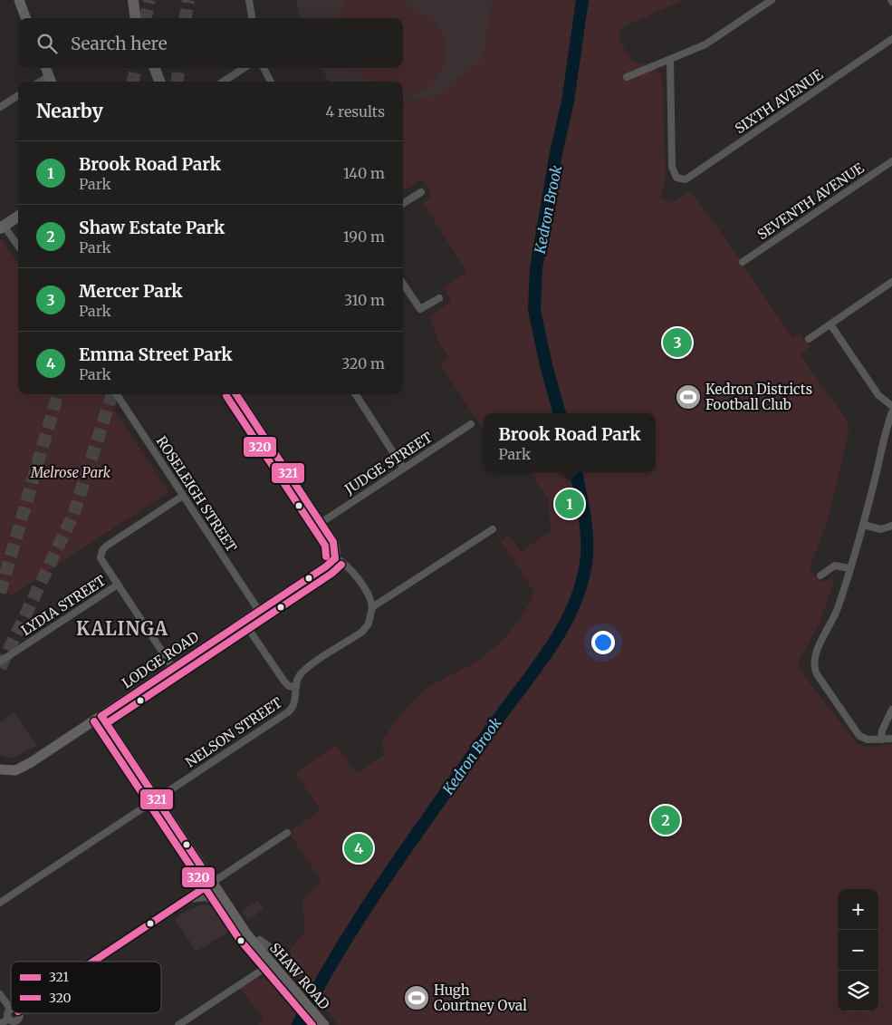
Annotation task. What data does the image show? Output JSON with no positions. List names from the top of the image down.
{
  "streets": {
    "street": [
      "SIXTH AVENUE",
      "SEVENTH AVENUE",
      "JUDGE STREET",
      "ROSELEIGH STREET",
      "LYDIA STREET",
      "LODGE ROAD",
      "NELSON STREET",
      "SHAW ROAD"
    ]
  },
  "crossings": [
    ["ROSELEIGH STREET", "LODGE ROAD"],
    ["LODGE ROAD", "SHAW ROAD"],
    ["NELSON STREET", "SHAW ROAD"]
  ],
  "districts": ["KALINGA"],
  "water": ["Kedron Brook"],
  "parks": ["Melrose Park"],
  "places": {
    "sports": ["Kedron Districts Football Club", "Hugh Courtney Oval"]
  },
  "lines": ["transit line 321", "transit line 320"],
  "legend": ["321", "320"],
  "page": {
    "search": "Search here",
    "heading": ["Nearby", "4 results"],
    "list": [
      {
        "mark": "1",
        "name": "Brook Road Park",
        "note": "Park",
        "value": "140 m"
      },
      {
        "mark": "2",
        "name": "Shaw Estate Park",
        "note": "Park",
        "value": "190 m"
      },
      {
        "mark": "3",
        "name": "Mercer Park",
        "note": "Park",
        "value": "310 m"
      },
      {
        "mark": "4",
        "name": "Emma Street Park",
        "note": "Park",
        "value": "320 m"
      }
    ],
    "pins": [
      "3",
      "1",
      "2",
      "4"
    ],
    "popup": ["Brook Road Park", "Park"],
    "map_buttons": ["+", "−"]
  }
}
